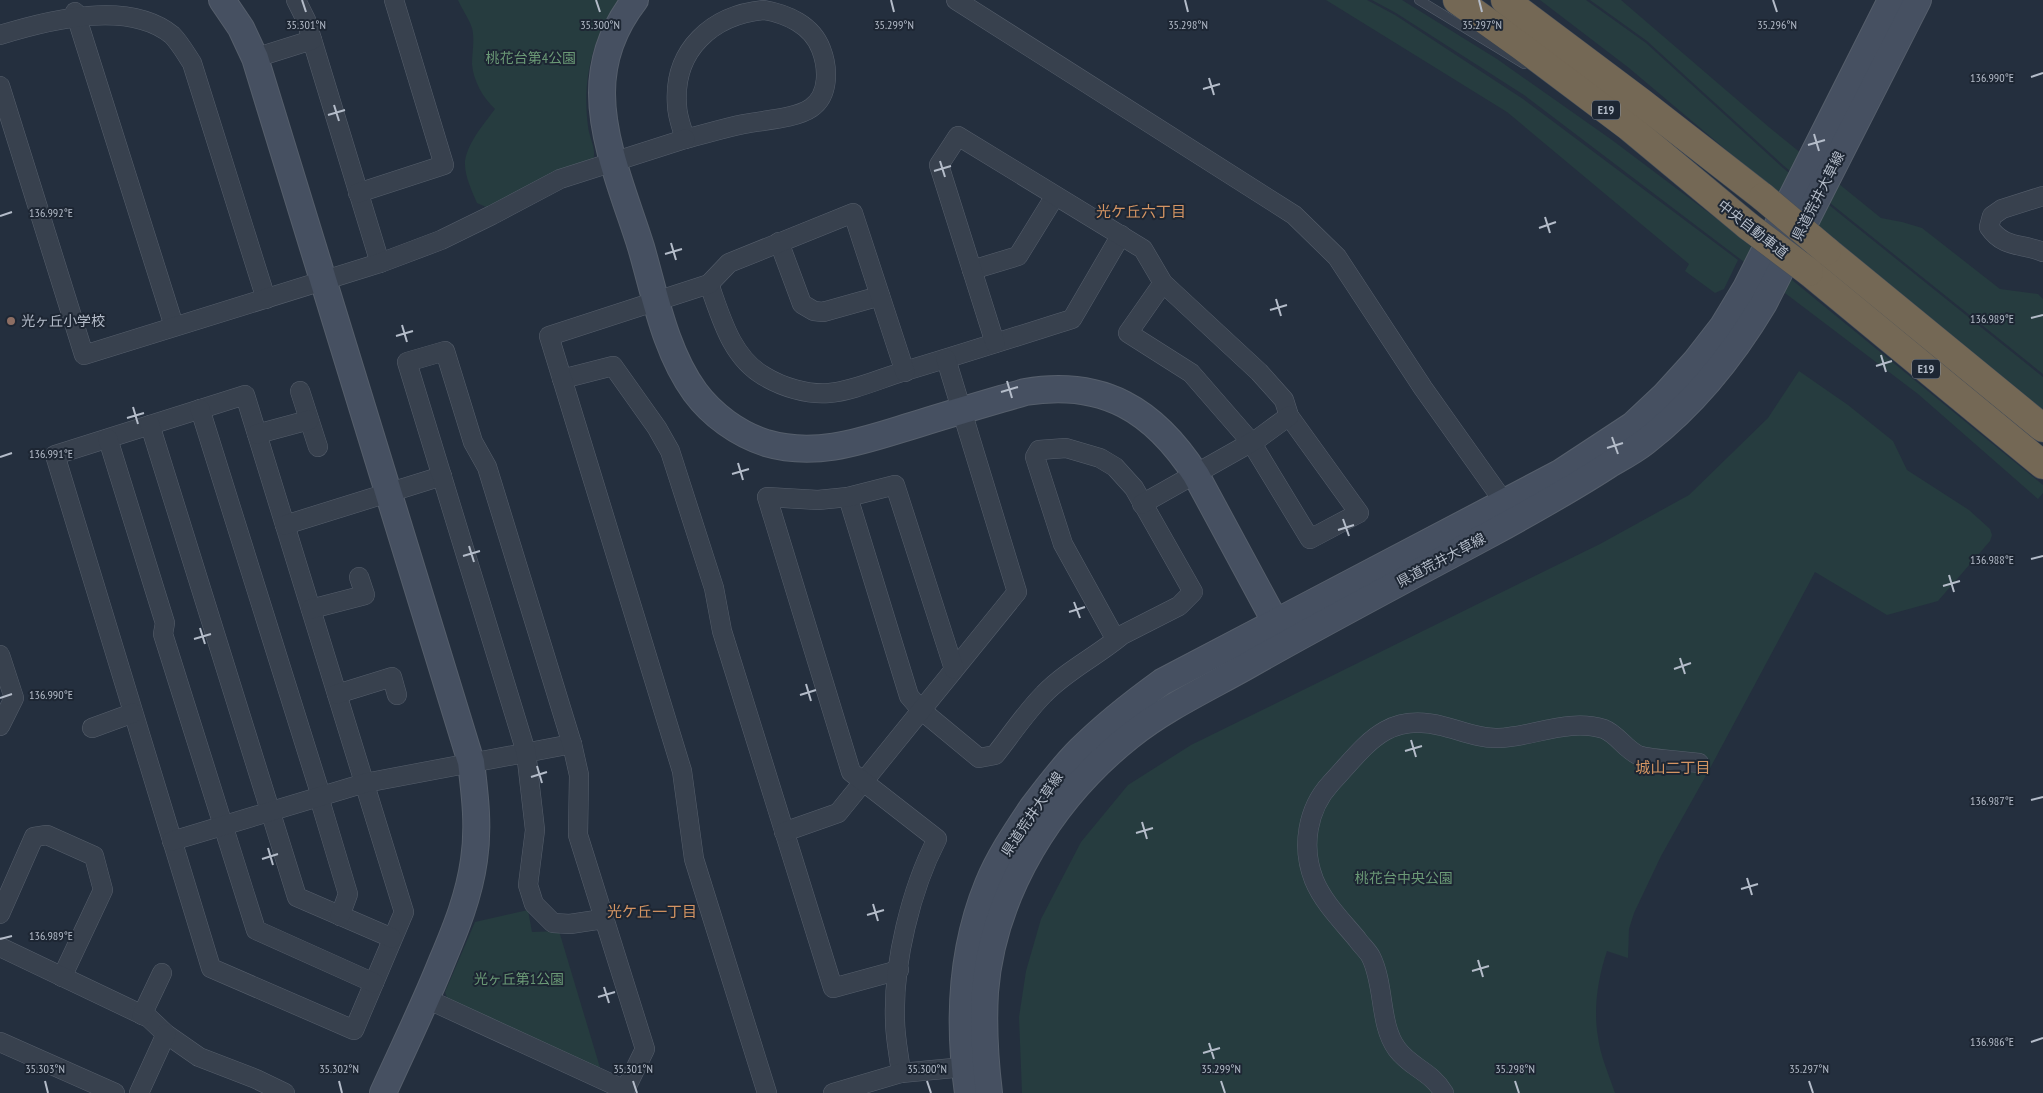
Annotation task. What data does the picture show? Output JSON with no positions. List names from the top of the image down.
{
  "streets": {
    "highway": ["E19", "中央自動車道"],
    "main road": ["県道荒井大草線"]
  },
  "districts": ["光ケ丘六丁目", "城山二丁目", "光ケ丘一丁目"],
  "parks": ["桃花台第4公園", "桃花台中央公園", "光ヶ丘第1公園"],
  "places": ["光ヶ丘小学校"],
  "coordinates": [
    "35.296°N",
    "35.301°N",
    "35.300°N",
    "35.299°N",
    "35.298°N",
    "35.297°N",
    "136.990°E",
    "136.992°E",
    "136.989°E",
    "136.991°E",
    "136.988°E",
    "136.987°E",
    "136.986°E",
    "35.303°N",
    "35.302°N"
  ]
}
